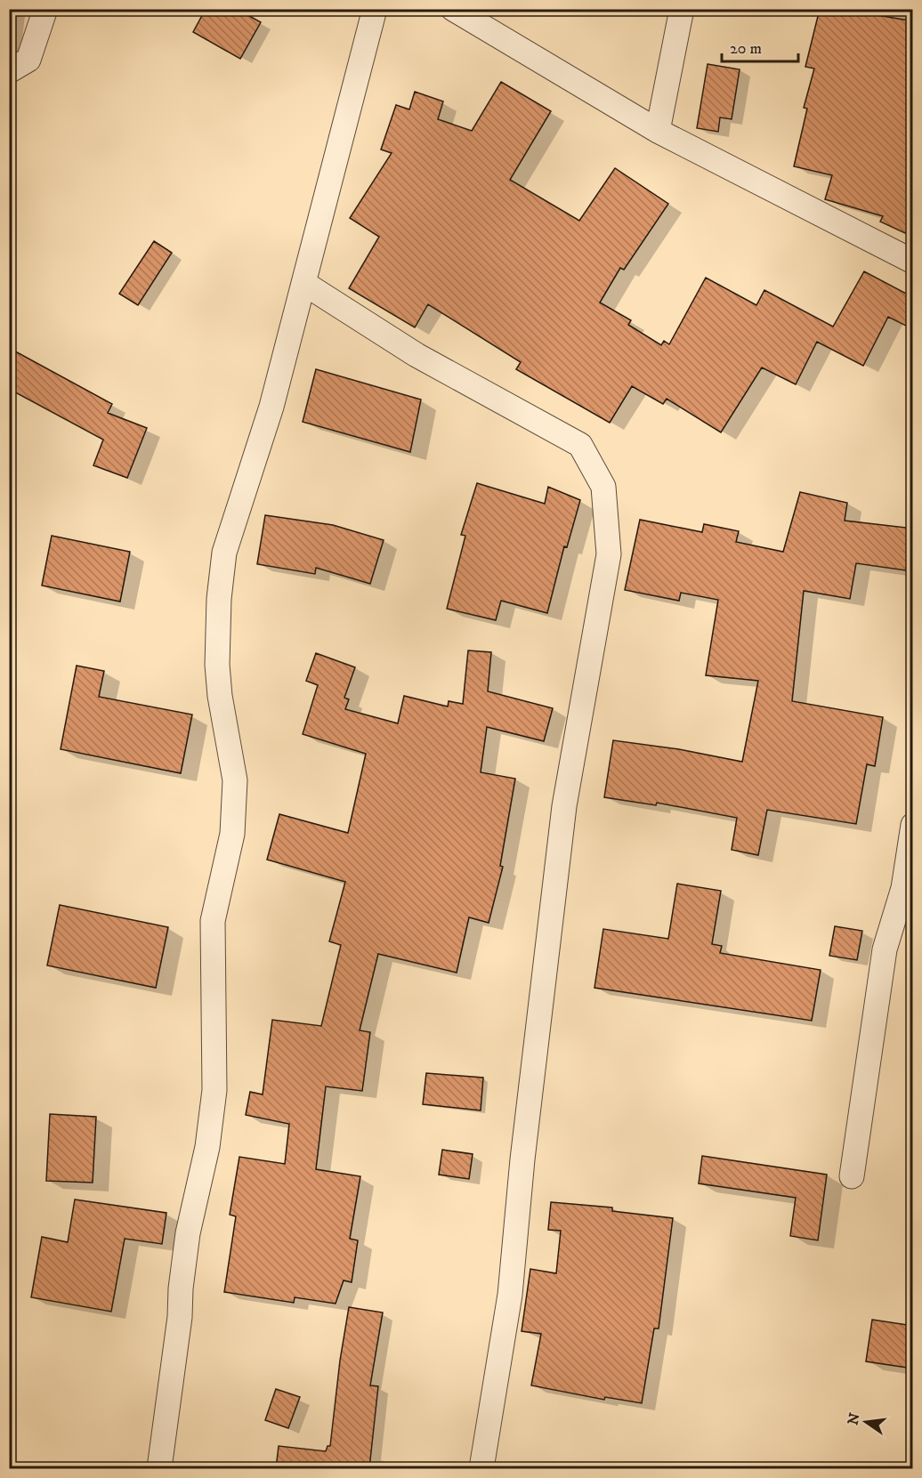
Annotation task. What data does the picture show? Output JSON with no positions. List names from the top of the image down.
{
  "scale_bar": "20 m",
  "north": "left"
}
